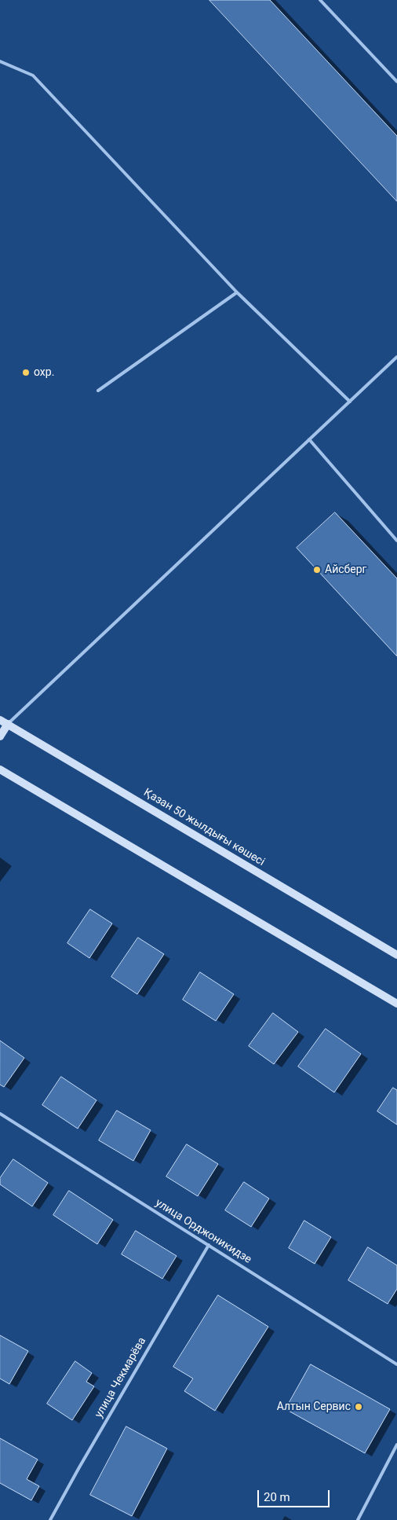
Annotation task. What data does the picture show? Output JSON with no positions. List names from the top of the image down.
{
  "streets": {
    "street": ["Қазан 50 жылдығы көшесі"],
    "lane": ["улица Орджоникидзе", "улица Чекмарёва"]
  },
  "crossings": [
    ["улица Орджоникидзе", "улица Чекмарёва"]
  ],
  "places": ["охр.", "Айсберг", "Алтын Сервис"],
  "scale_bar": "20 m"
}
